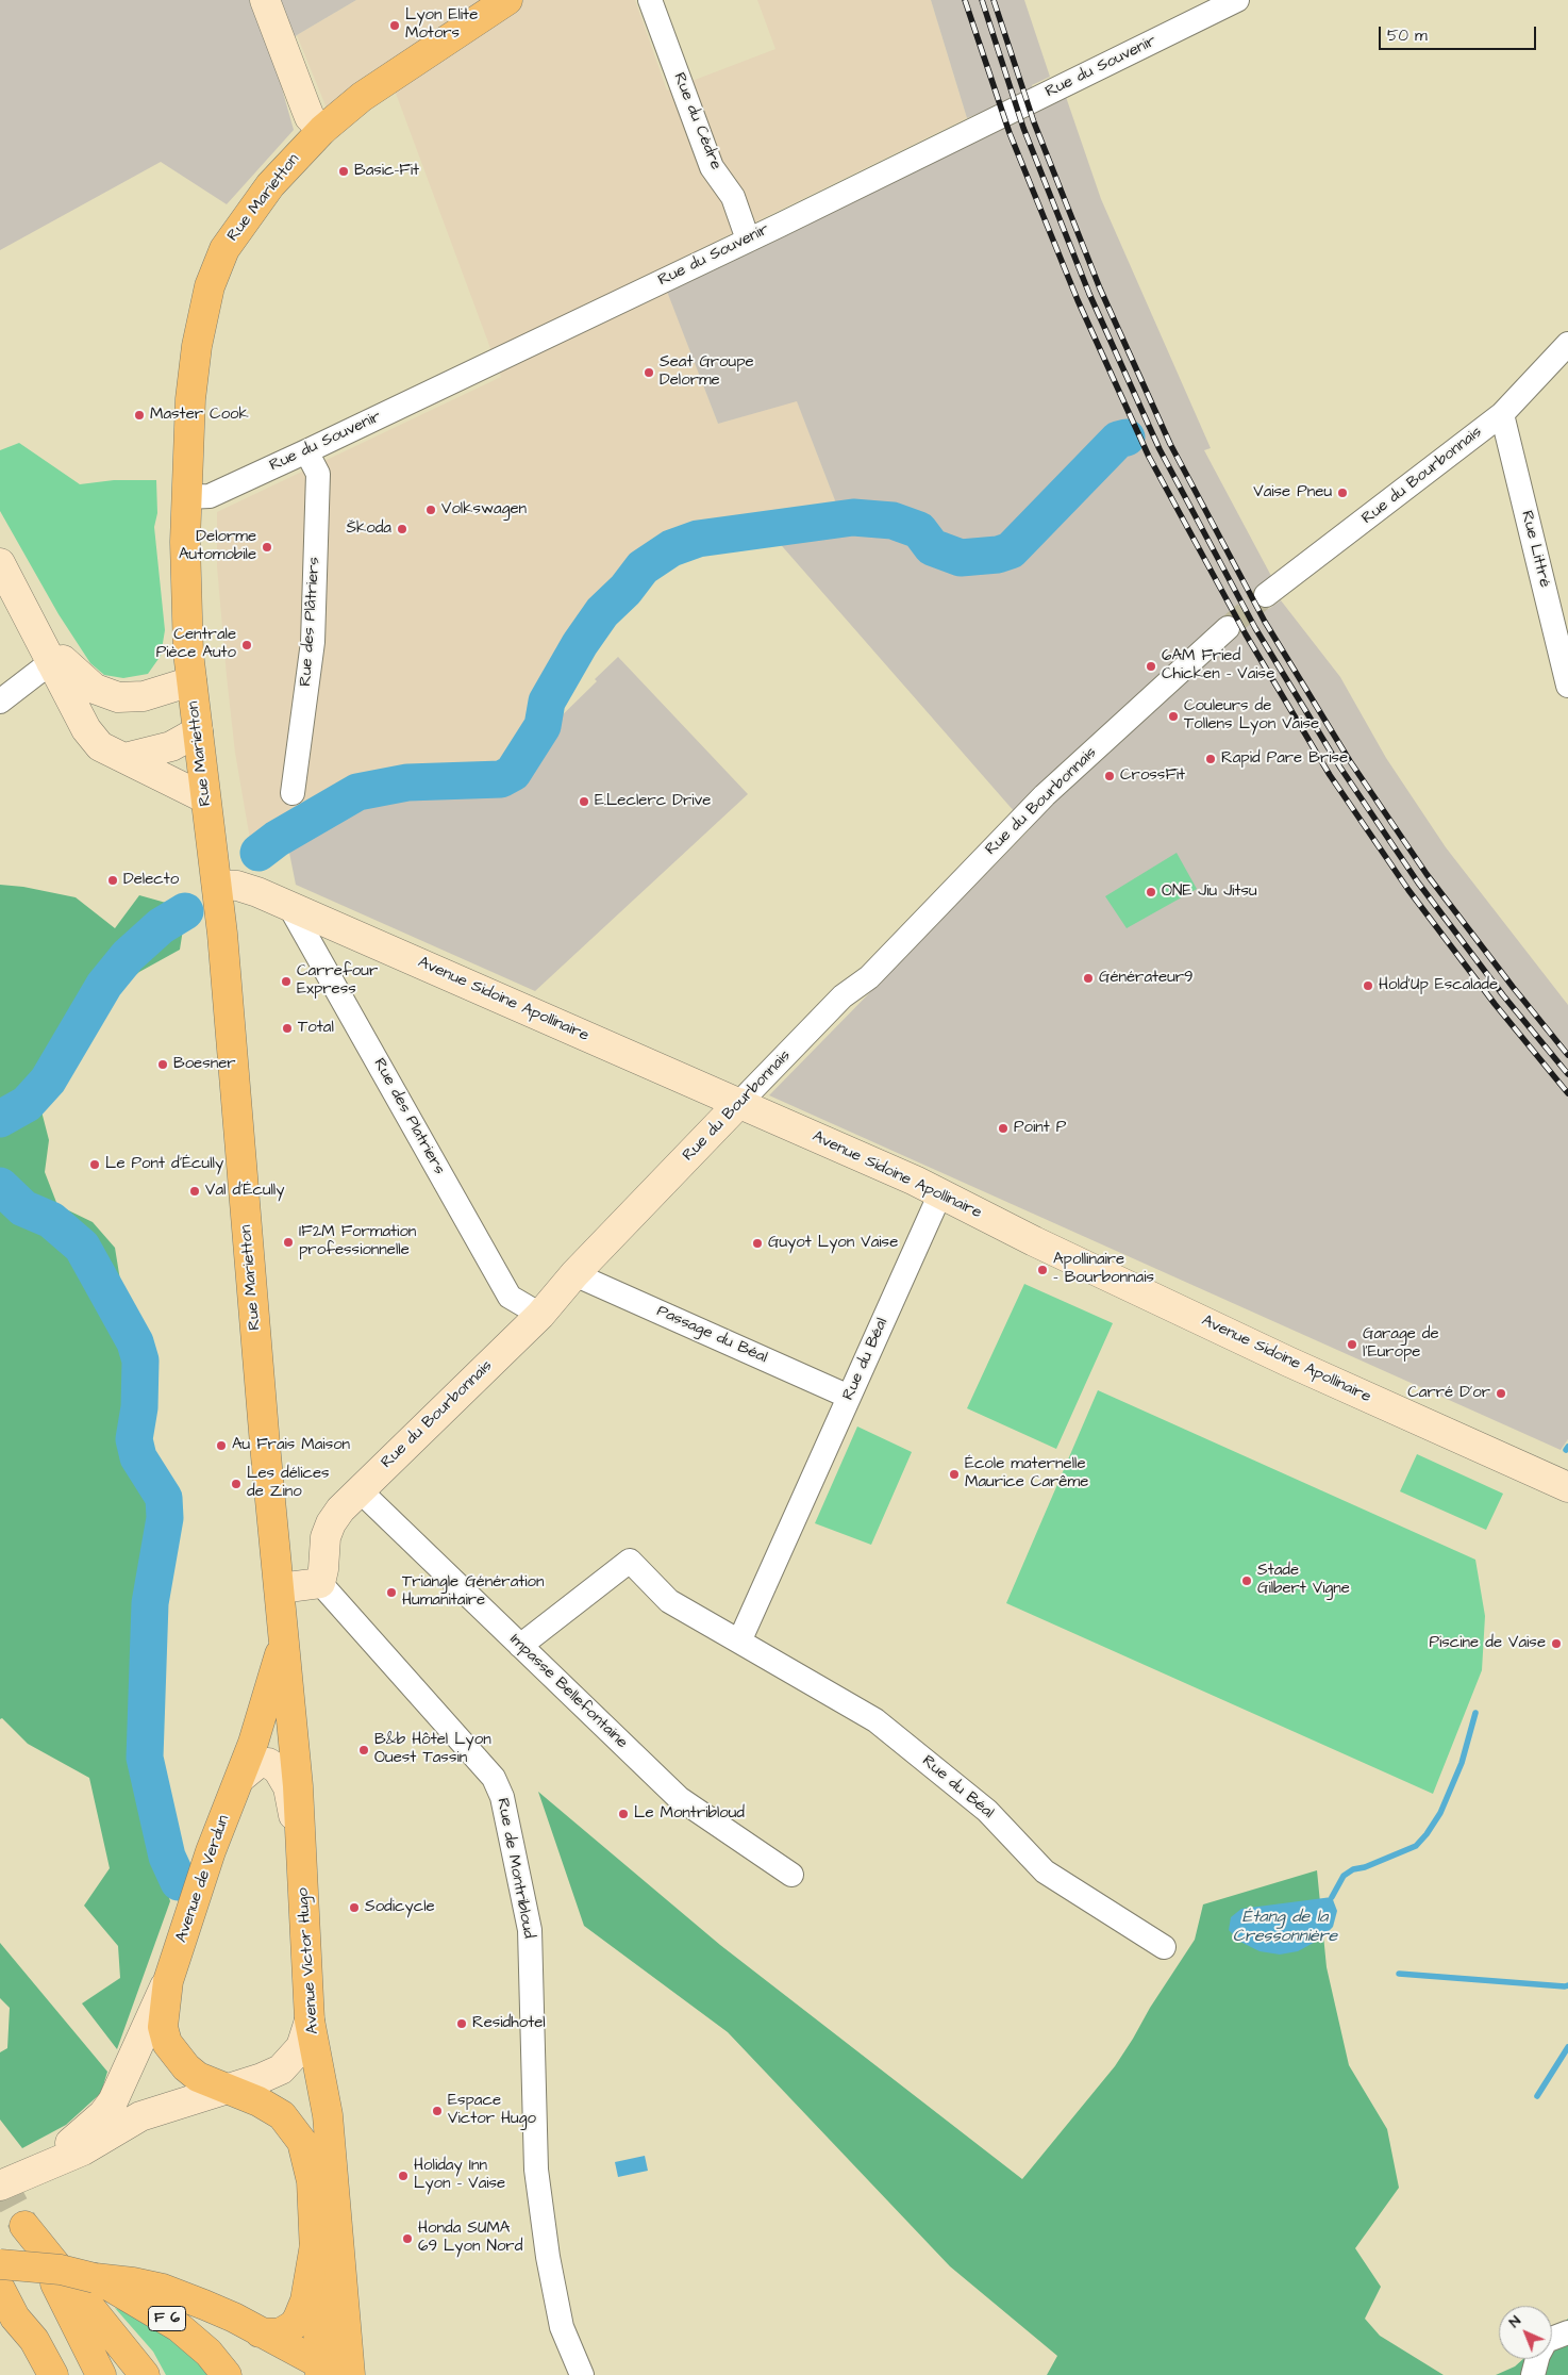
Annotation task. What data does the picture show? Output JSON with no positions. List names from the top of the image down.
{
  "streets": {
    "main road": [
      "Rue Marietton",
      "Rue du Bourbonnais",
      "Avenue Sidoine Apollinaire",
      "Avenue de Verdun",
      "Avenue Victor Hugo",
      "F 6"
    ],
    "street": [
      "Rue du Souvenir",
      "Rue du Cèdre",
      "Rue Littré",
      "Rue des Plâtriers",
      "Rue des Platriers",
      "Passage du Béal",
      "Rue du Béal",
      "Impasse Bellefontaine",
      "Rue de Montribloud"
    ]
  },
  "crossings": [
    ["Rue du Souvenir", "Rue du Cèdre"],
    ["Rue du Souvenir", "Rue Marietton"],
    ["Rue du Souvenir", "Rue des Plâtriers"],
    ["Rue Marietton", "Avenue Sidoine Apollinaire"],
    ["Rue Marietton", "Avenue de Verdun"],
    ["Rue Marietton", "Avenue Victor Hugo"],
    ["Rue du Bourbonnais", "Rue Littré"],
    ["Rue du Bourbonnais", "Avenue Sidoine Apollinaire"],
    ["Rue du Bourbonnais", "Rue des Platriers"],
    ["Rue du Bourbonnais", "Passage du Béal"],
    ["Rue du Bourbonnais", "Impasse Bellefontaine"],
    ["Rue du Bourbonnais", "Rue de Montribloud"],
    ["Avenue Sidoine Apollinaire", "Rue des Platriers"],
    ["Avenue Sidoine Apollinaire", "Rue du Béal"],
    ["Passage du Béal", "Rue du Béal"],
    ["Rue du Béal", "Impasse Bellefontaine"],
    ["Avenue de Verdun", "Avenue Victor Hugo"]
  ],
  "water": ["Étang de la Cressonnière"],
  "places": [
    "Lyon Elite Motors",
    "Basic-Fit",
    "Seat Groupe Delorme",
    "Master Cook",
    "Vaise Pneu",
    "Volkswagen",
    "Škoda",
    "Delorme Automobile",
    "Centrale Pièce Auto",
    "6AM Fried Chicken - Vaise",
    "Couleurs de Tollens Lyon Vaise",
    "Rapid Pare Brise",
    "CrossFit",
    "E.Leclerc Drive",
    "Delecto",
    "ONE Jiu Jitsu",
    "Générateur9",
    "Carrefour Express",
    "Hold'Up Escalade",
    "Total",
    "Boesner",
    "Point P",
    "Le Pont d'Écully",
    "Val d'Écully",
    "IF2M Formation professionnelle",
    "Guyot Lyon Vaise",
    "Apollinaire - Bourbonnais",
    "Garage de l'Europe",
    "Carré D'or",
    "Au Frais Maison",
    "École maternelle Maurice Carême",
    "Les délices de Zino",
    "Stade Gilbert Vigne",
    "Triangle Génération Humanitaire",
    "Piscine de Vaise",
    "B&b Hôtel Lyon Ouest Tassin",
    "Le Montribloud",
    "Sodicycle",
    "Residhotel",
    "Espace Victor Hugo",
    "Holiday Inn Lyon - Vaise",
    "Honda SUMA 69 Lyon Nord"
  ],
  "scale_bar": "50 m",
  "north": "top left"
}
